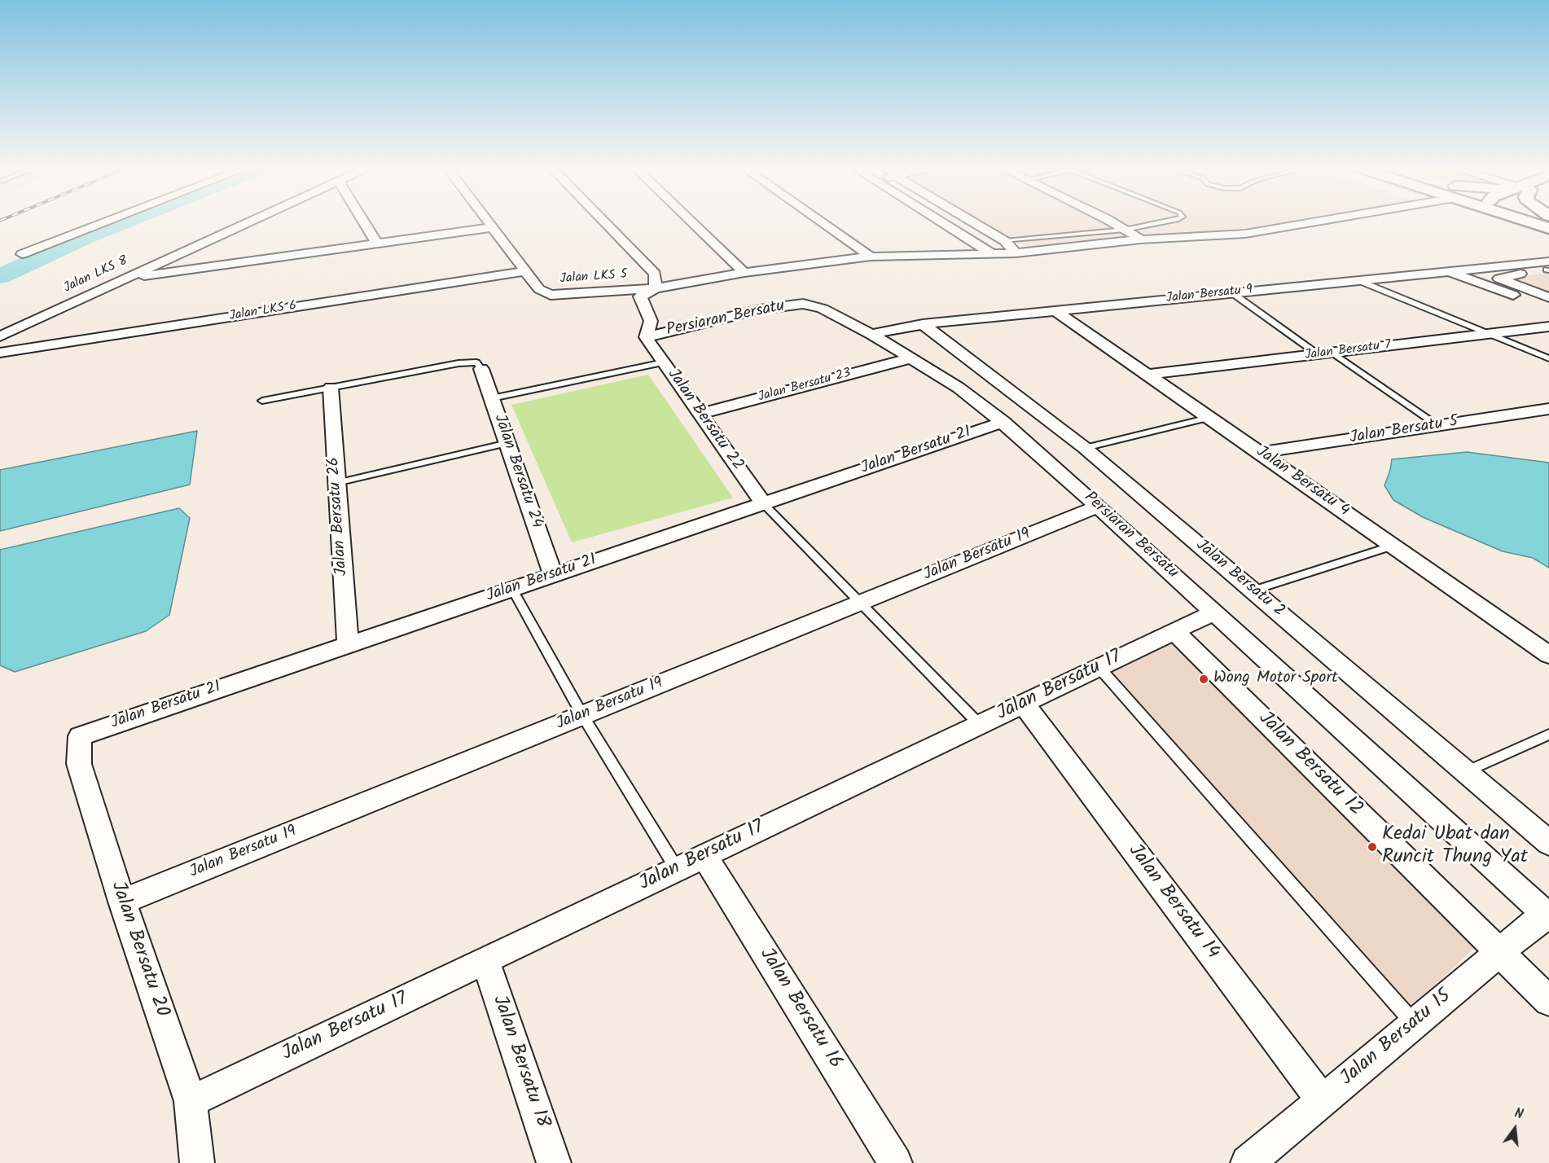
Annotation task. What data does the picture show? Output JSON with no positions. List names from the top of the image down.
{
  "streets": {
    "street": [
      "Jalan LKS 8",
      "Jalan LKS 5",
      "Jalan Bersatu 9",
      "Jalan LKS 6",
      "Persiaran Bersatu",
      "Jalan Bersatu 7",
      "Jalan Bersatu 23",
      "Jalan Bersatu 22",
      "Jalan Bersatu 5",
      "Jalan Bersatu 21",
      "Jalan Bersatu 24",
      "Jalan Bersatu 4",
      "Jalan Bersatu 26",
      "Jalan Bersatu 19",
      "Jalan Bersatu 2",
      "Jalan Bersatu 17",
      "Jalan Bersatu 12",
      "Jalan Bersatu 14",
      "Jalan Bersatu 20",
      "Jalan Bersatu 16",
      "Jalan Bersatu 15",
      "Jalan Bersatu 18"
    ]
  },
  "crossings": [
    ["Jalan LKS 5", "Jalan LKS 6"],
    ["Jalan Bersatu 9", "Persiaran Bersatu"],
    ["Jalan Bersatu 9", "Jalan Bersatu 4"],
    ["Jalan Bersatu 9", "Jalan Bersatu 2"],
    ["Persiaran Bersatu", "Jalan Bersatu 23"],
    ["Persiaran Bersatu", "Jalan Bersatu 22"],
    ["Persiaran Bersatu", "Jalan Bersatu 21"],
    ["Persiaran Bersatu", "Jalan Bersatu 19"],
    ["Persiaran Bersatu", "Jalan Bersatu 17"],
    ["Persiaran Bersatu", "Jalan Bersatu 15"],
    ["Jalan Bersatu 7", "Jalan Bersatu 4"],
    ["Jalan Bersatu 23", "Jalan Bersatu 22"],
    ["Jalan Bersatu 22", "Jalan Bersatu 21"],
    ["Jalan Bersatu 5", "Jalan Bersatu 4"],
    ["Jalan Bersatu 21", "Jalan Bersatu 24"],
    ["Jalan Bersatu 21", "Jalan Bersatu 26"],
    ["Jalan Bersatu 21", "Jalan Bersatu 20"],
    ["Jalan Bersatu 19", "Jalan Bersatu 20"],
    ["Jalan Bersatu 17", "Jalan Bersatu 12"],
    ["Jalan Bersatu 17", "Jalan Bersatu 14"],
    ["Jalan Bersatu 17", "Jalan Bersatu 20"],
    ["Jalan Bersatu 17", "Jalan Bersatu 16"],
    ["Jalan Bersatu 17", "Jalan Bersatu 18"],
    ["Jalan Bersatu 12", "Jalan Bersatu 15"],
    ["Jalan Bersatu 14", "Jalan Bersatu 15"]
  ],
  "places": ["Wong Motor Sport", "Kedai Ubat dan Runcit Thung Yat"],
  "north": "top"
}
